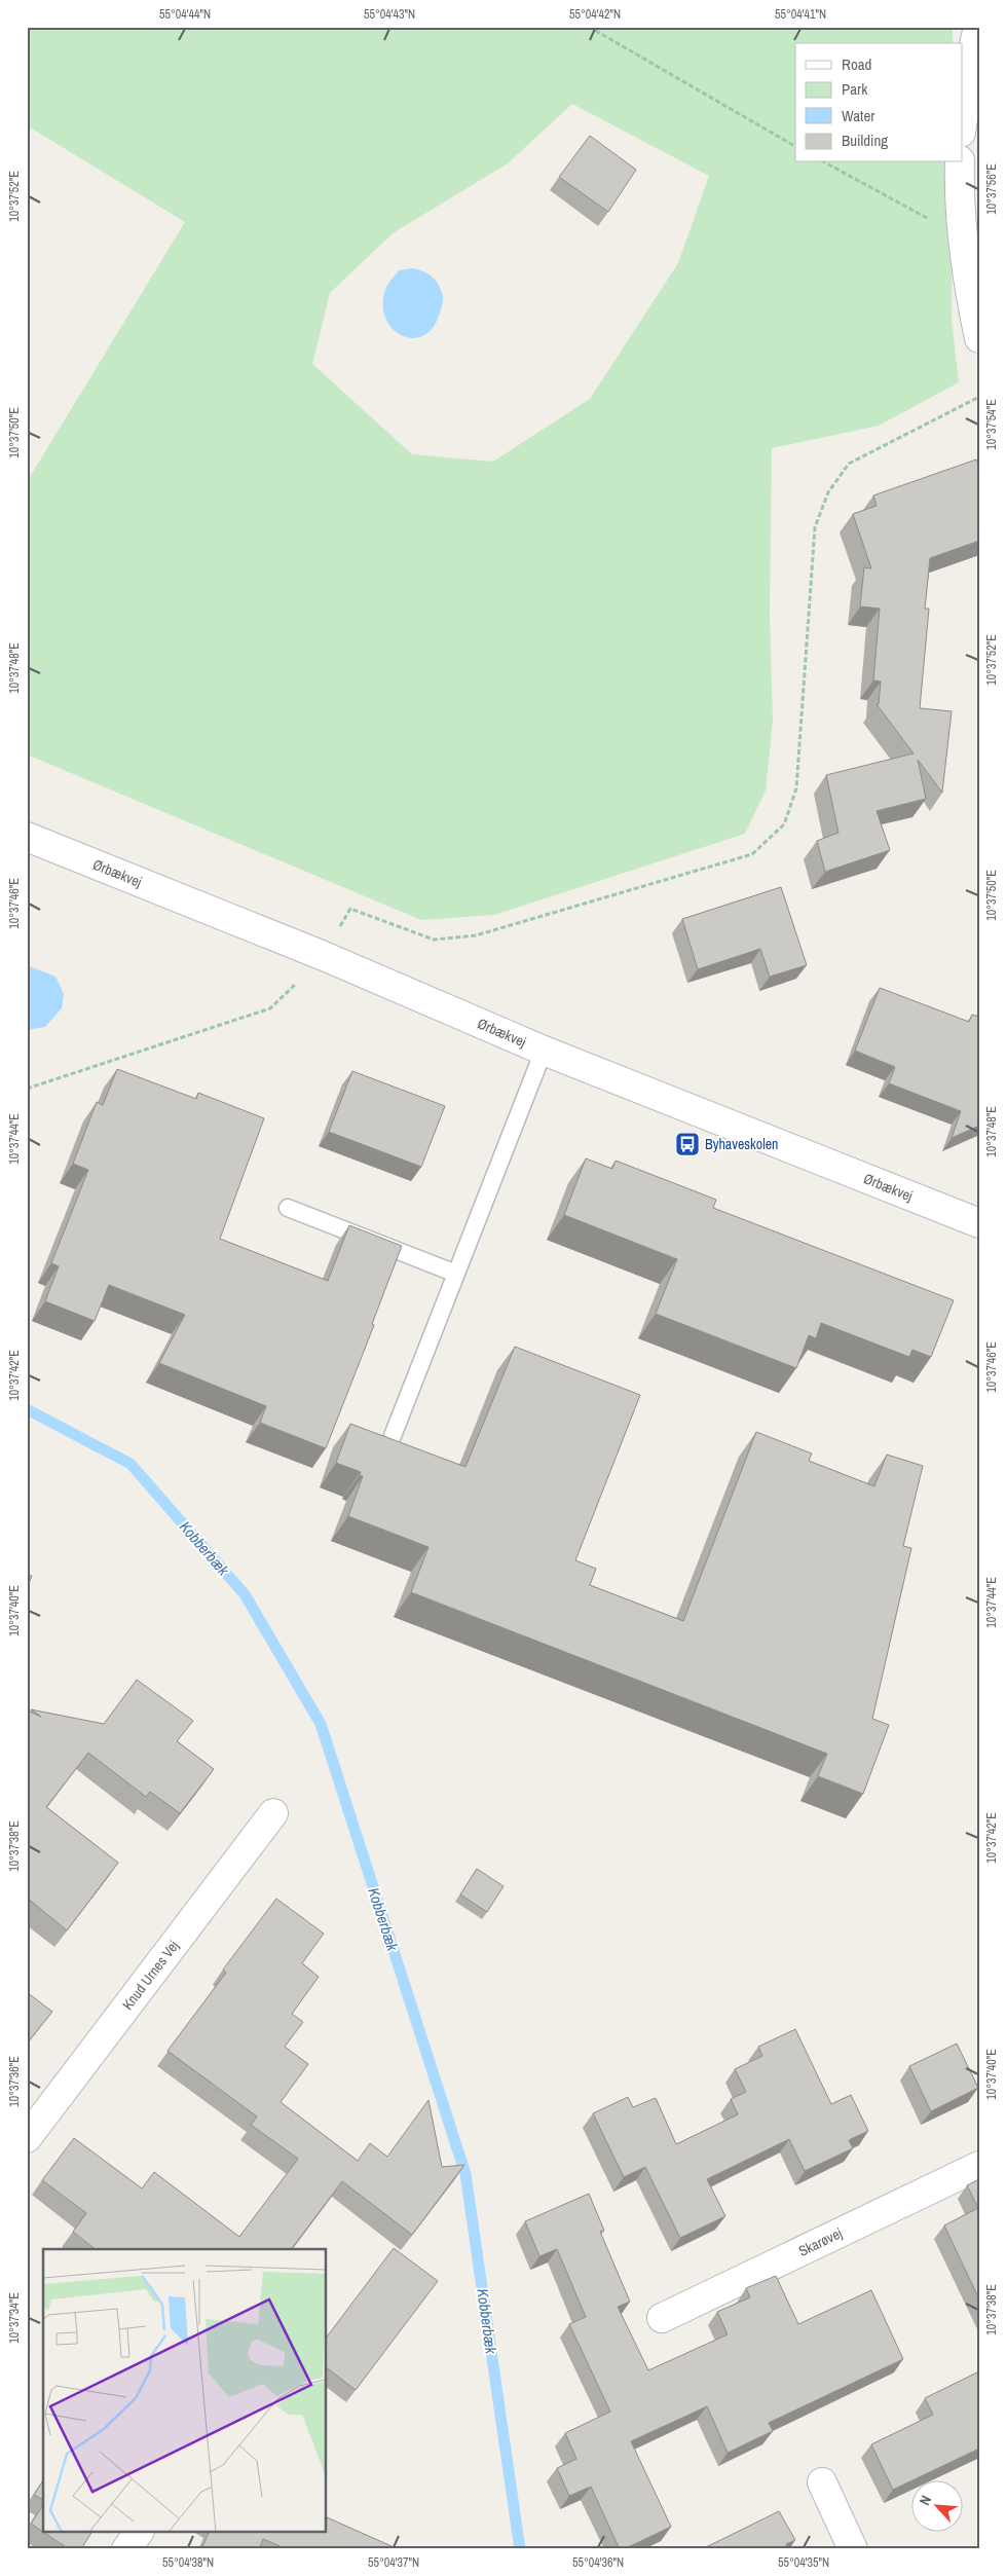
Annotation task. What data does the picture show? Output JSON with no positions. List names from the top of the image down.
{
  "streets": {
    "street": ["Ørbækvej", "Knud Urnes Vej", "Skarøvej"]
  },
  "water": ["Kobberbæk"],
  "places": {
    "bus stop": ["Byhaveskolen"]
  },
  "legend": [
    "Road",
    "Park",
    "Water",
    "Building"
  ],
  "north": "top left",
  "coordinates": [
    "55°04'44\"N",
    "55°04'43\"N",
    "55°04'42\"N",
    "55°04'41\"N",
    "10°37'56\"E",
    "10°37'52\"E",
    "10°37'54\"E",
    "10°37'50\"E",
    "10°37'48\"E",
    "10°37'46\"E",
    "10°37'44\"E",
    "10°37'42\"E",
    "10°37'40\"E",
    "10°37'38\"E",
    "10°37'36\"E",
    "10°37'34\"E",
    "55°04'38\"N",
    "55°04'37\"N",
    "55°04'36\"N",
    "55°04'35\"N"
  ]
}
